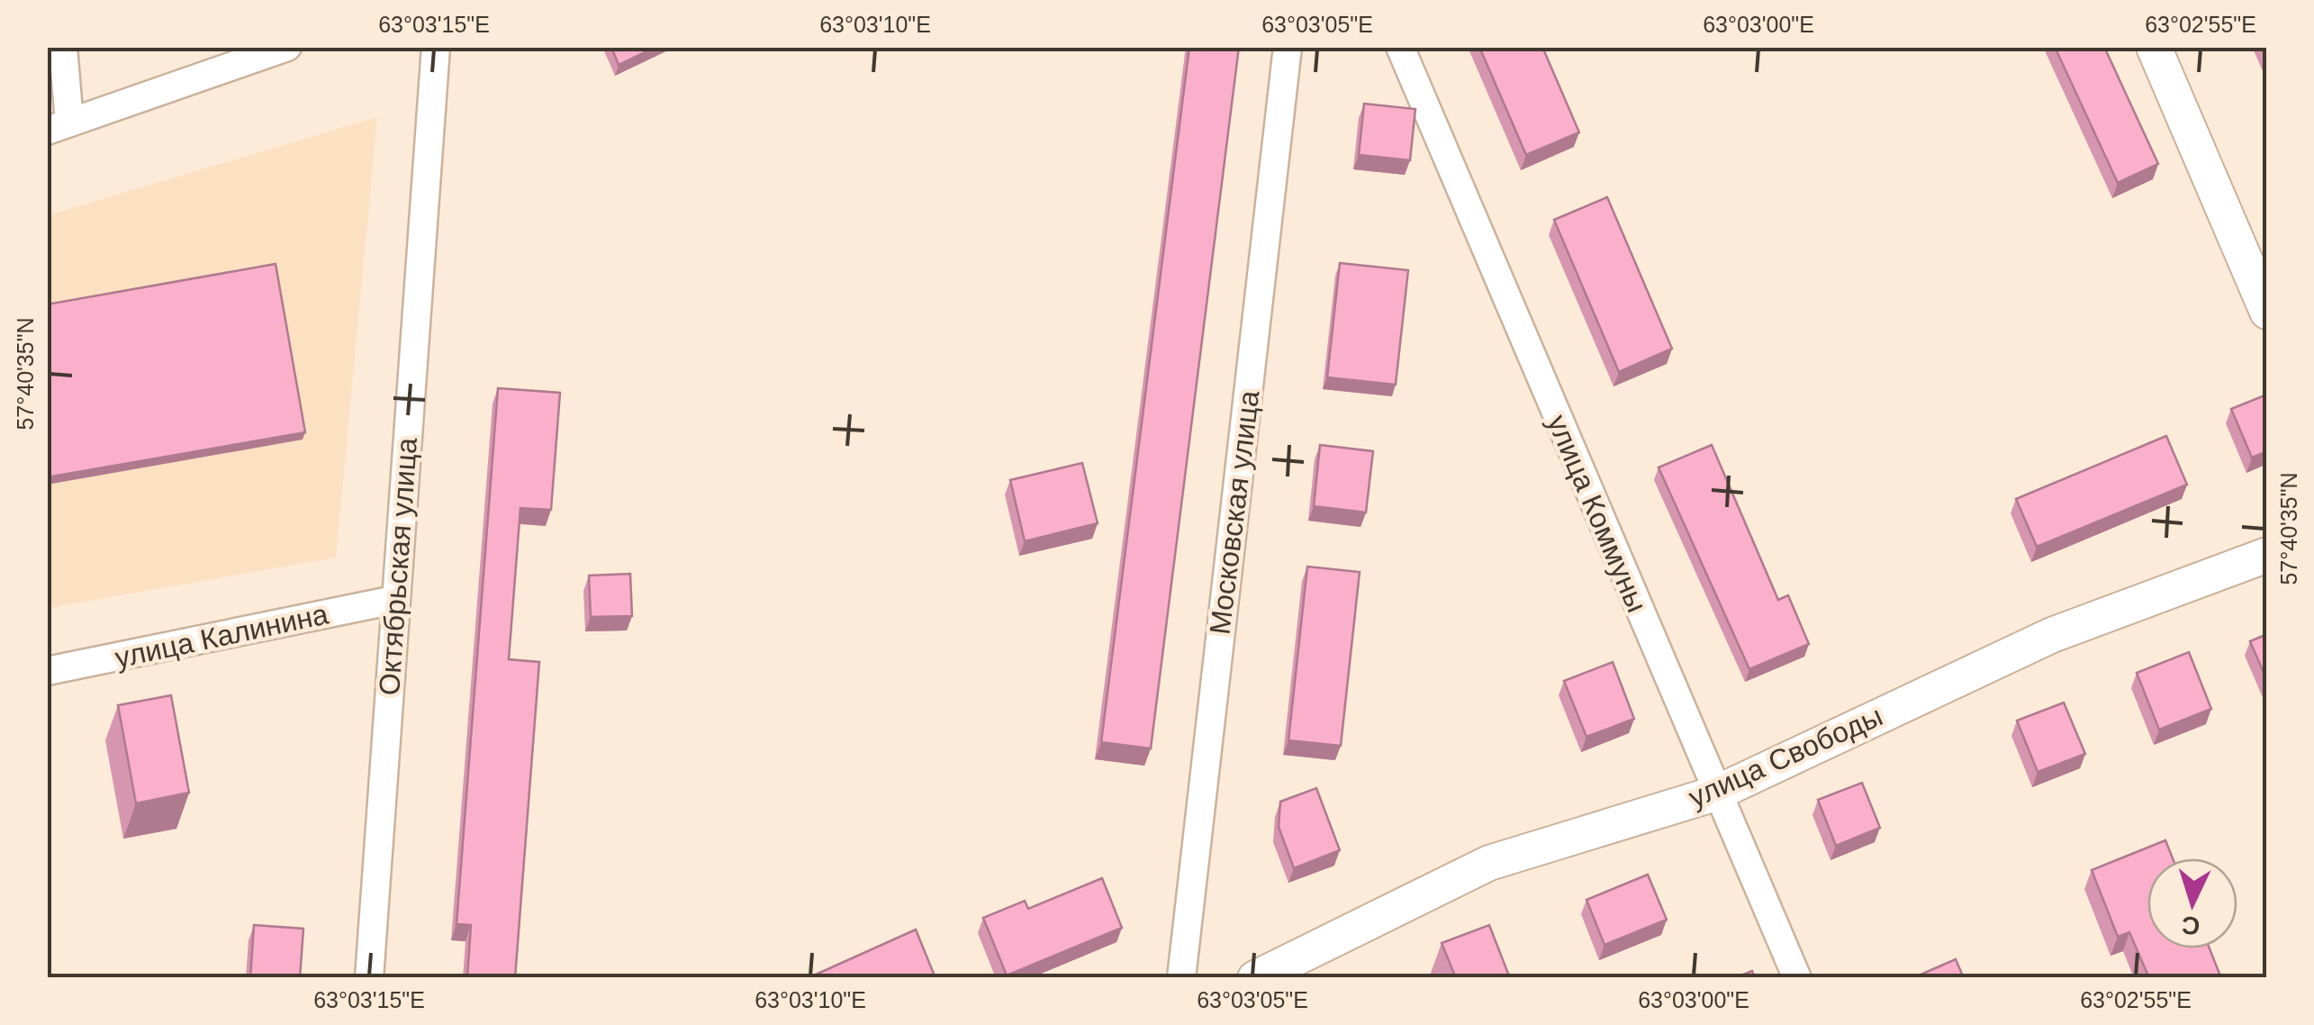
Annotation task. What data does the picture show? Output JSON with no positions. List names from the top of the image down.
{
  "streets": {
    "street": [
      "Московская улица",
      "улица Коммуны",
      "Октябрьская улица",
      "улица Калинина",
      "улица Свободы"
    ]
  },
  "crossings": [
    ["улица Коммуны", "улица Свободы"],
    ["Октябрьская улица", "улица Калинина"]
  ],
  "north": "bottom",
  "coordinates": [
    "63°03'15\"E",
    "63°03'10\"E",
    "63°03'05\"E",
    "63°03'00\"E",
    "63°02'55\"E",
    "57°40'35\"N"
  ]
}
